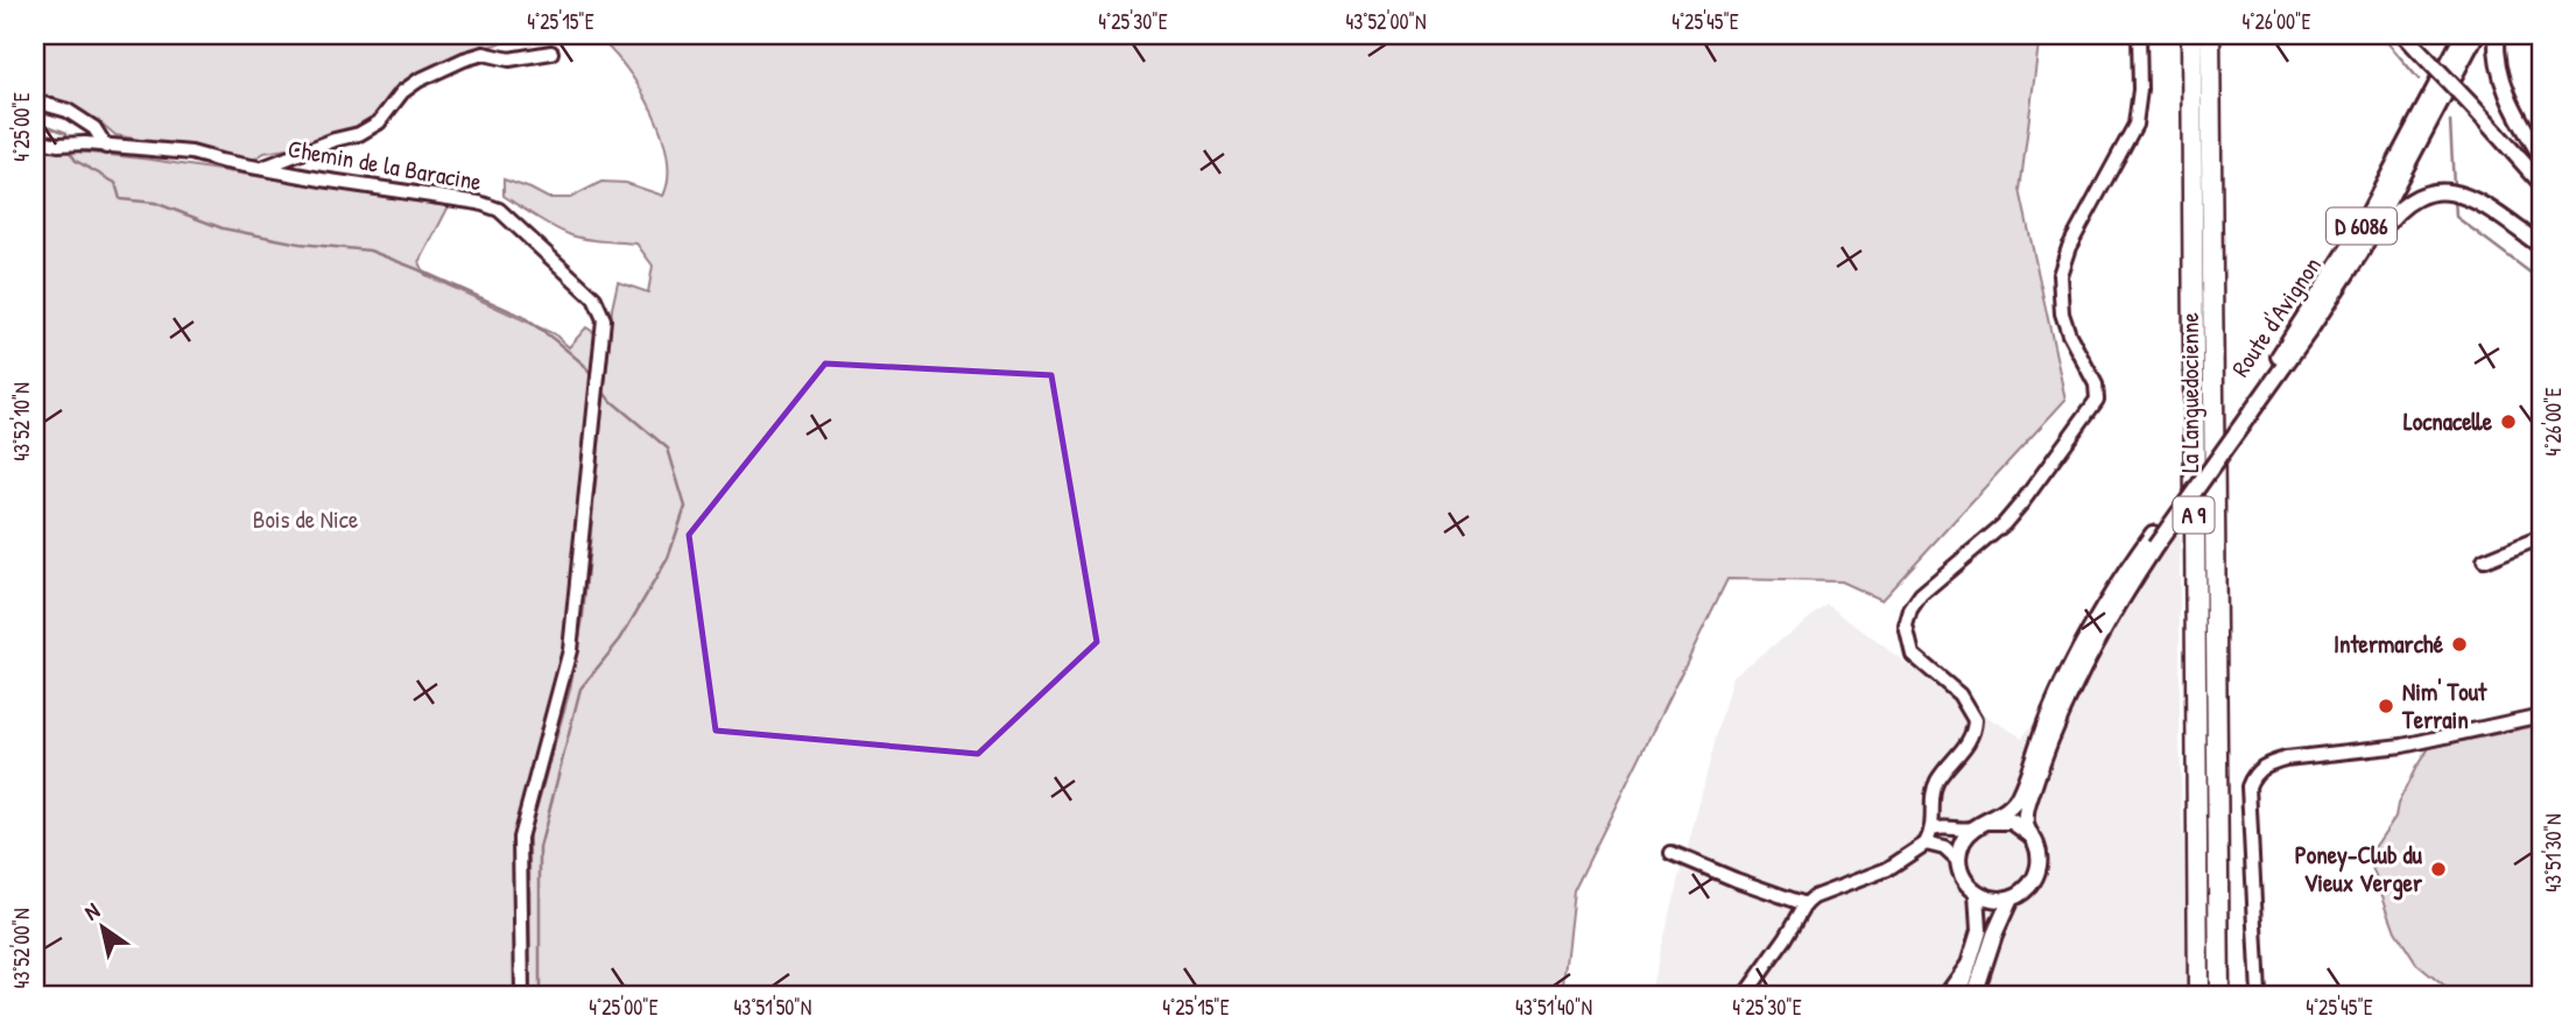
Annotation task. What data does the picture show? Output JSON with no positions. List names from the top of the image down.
{
  "streets": {
    "highway": ["La Languedocienne", "A 9"],
    "main road": ["D 6086", "Route d'Avignon"],
    "street": ["Chemin de la Baracine"]
  },
  "crossings": [
    ["D 6086", "Route d'Avignon"]
  ],
  "parks": ["Bois de Nice"],
  "places": [
    "Locnacelle",
    "Intermarché",
    "Nim' Tout Terrain",
    "Poney-Club du Vieux Verger"
  ],
  "north": "top left",
  "coordinates": [
    "4°25'15\"E",
    "4°25'30\"E",
    "43°52'00\"N",
    "4°25'45\"E",
    "4°26'00\"E",
    "4°25'00\"E",
    "43°52'10\"N",
    "43°51'30\"N",
    "43°51'50\"N",
    "43°51'40\"N"
  ]
}
